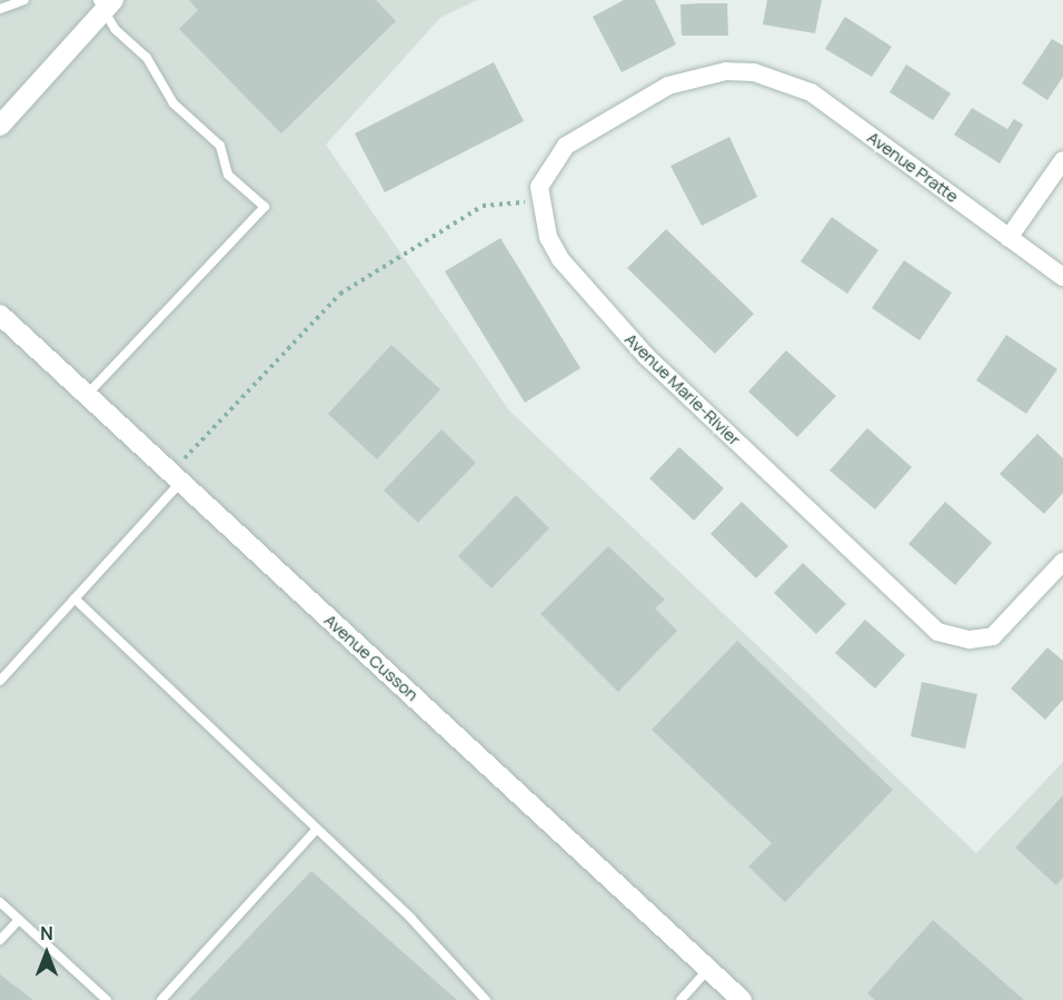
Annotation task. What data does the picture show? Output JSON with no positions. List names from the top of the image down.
{
  "streets": {
    "street": ["Avenue Pratte", "Avenue Marie-Rivier", "Avenue Cusson"]
  },
  "crossings": [
    ["Avenue Pratte", "Avenue Marie-Rivier"]
  ],
  "north": "top"
}
